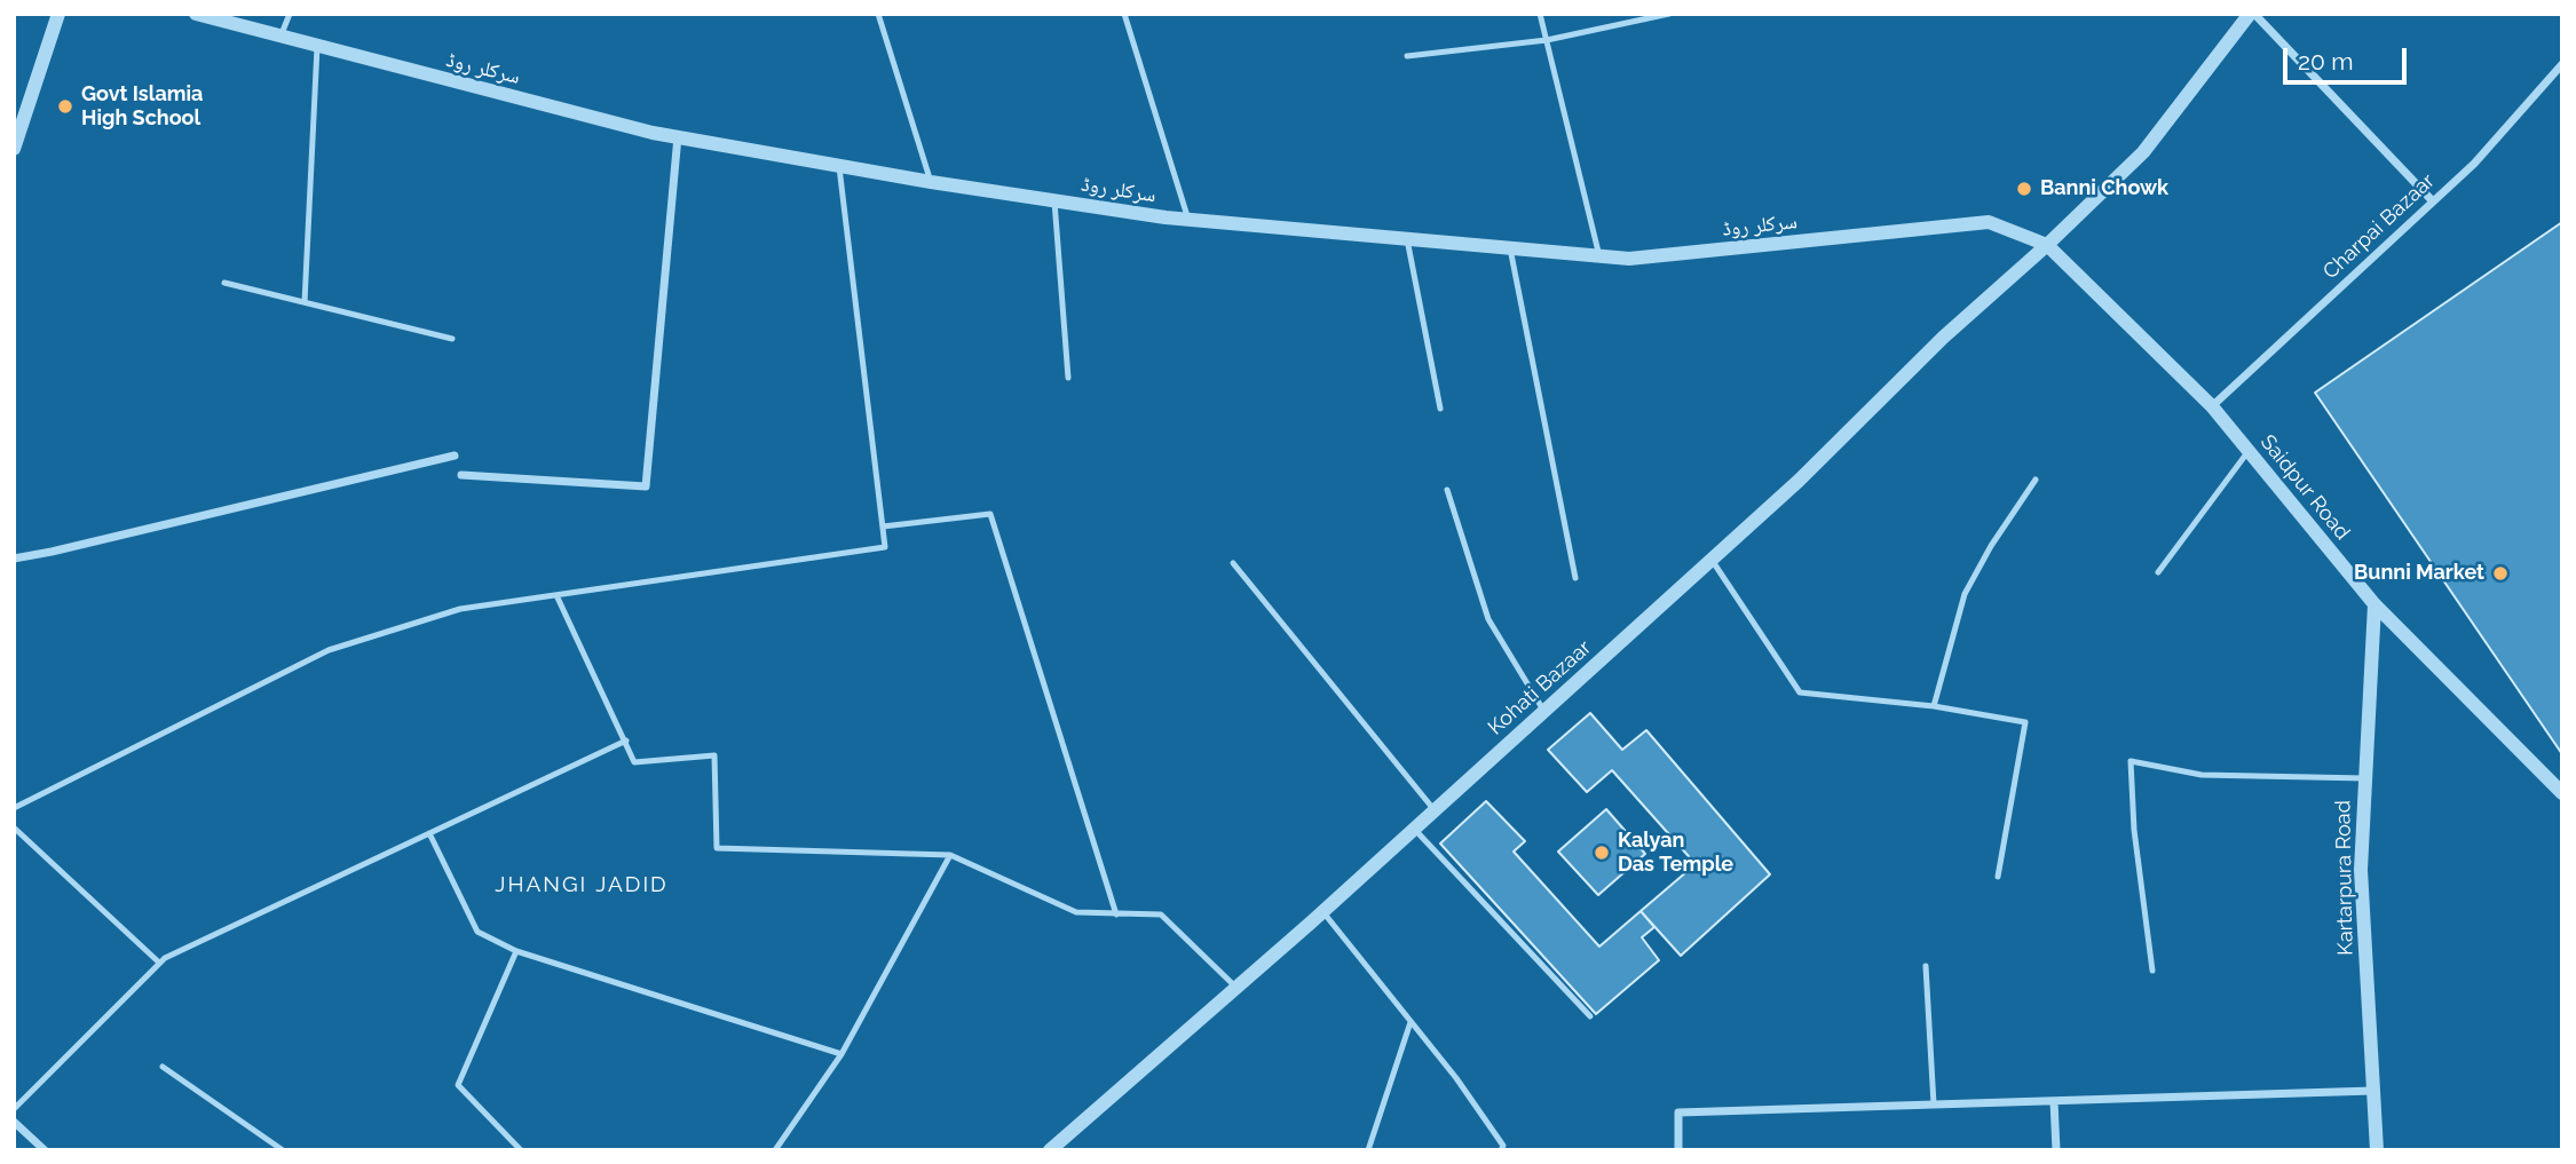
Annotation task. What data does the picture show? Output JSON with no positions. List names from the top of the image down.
{
  "streets": {
    "street": [
      "سرکلر روڈ",
      "Charpai Bazaar",
      "Saidpur Road",
      "Kohati Bazaar",
      "Kartarpura Road"
    ]
  },
  "crossings": [
    ["سرکلر روڈ", "Saidpur Road"],
    ["سرکلر روڈ", "Kohati Bazaar"],
    ["Charpai Bazaar", "Saidpur Road"],
    ["Saidpur Road", "Kohati Bazaar"],
    ["Saidpur Road", "Kartarpura Road"]
  ],
  "districts": ["JHANGI JADID"],
  "places": [
    "Govt Islamia High School",
    "Banni Chowk",
    "Bunni Market",
    "Kalyan Das Temple"
  ],
  "scale_bar": "20 m"
}
